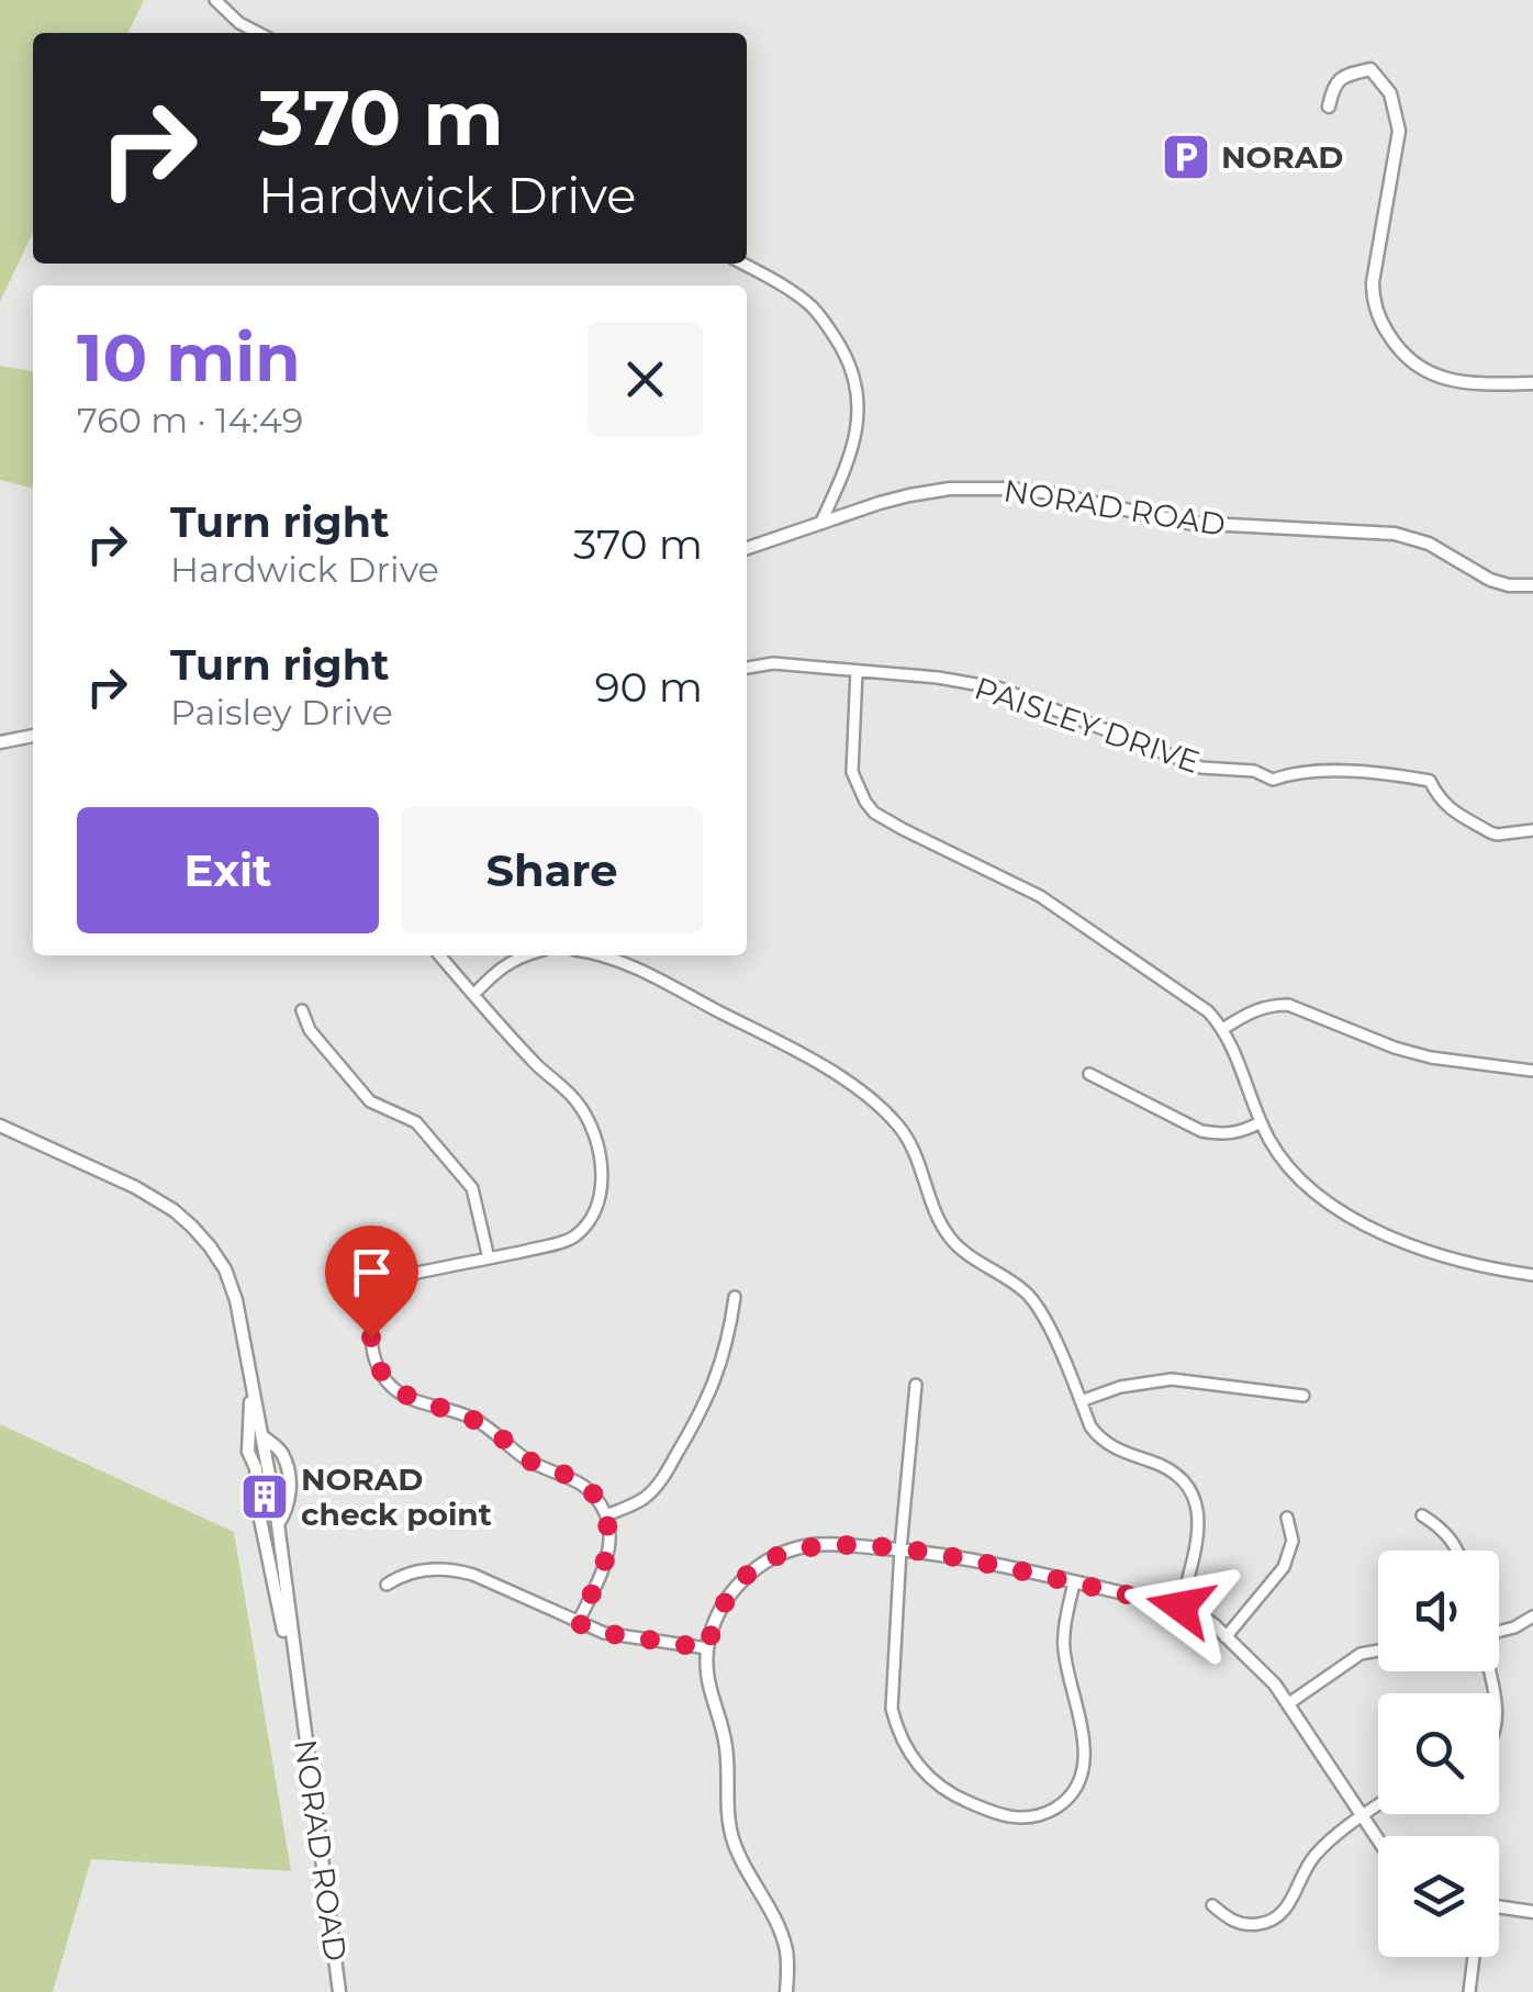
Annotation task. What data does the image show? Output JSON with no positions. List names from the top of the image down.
{
  "streets": {
    "street": ["NORAD ROAD", "PAISLEY DRIVE"]
  },
  "places": {
    "parking": ["NORAD"],
    "building": ["NORAD check point"]
  },
  "page": {
    "turn": ["370 m", "Hardwick Drive"],
    "heading": ["10 min", "760 m · 14:49"],
    "list": [
      {
        "name": "Turn right",
        "note": "Hardwick Drive",
        "value": "370 m"
      },
      {
        "name": "Turn right",
        "note": "Paisley Drive",
        "value": "90 m"
      }
    ],
    "buttons": ["Exit", "Share"]
  }
}
